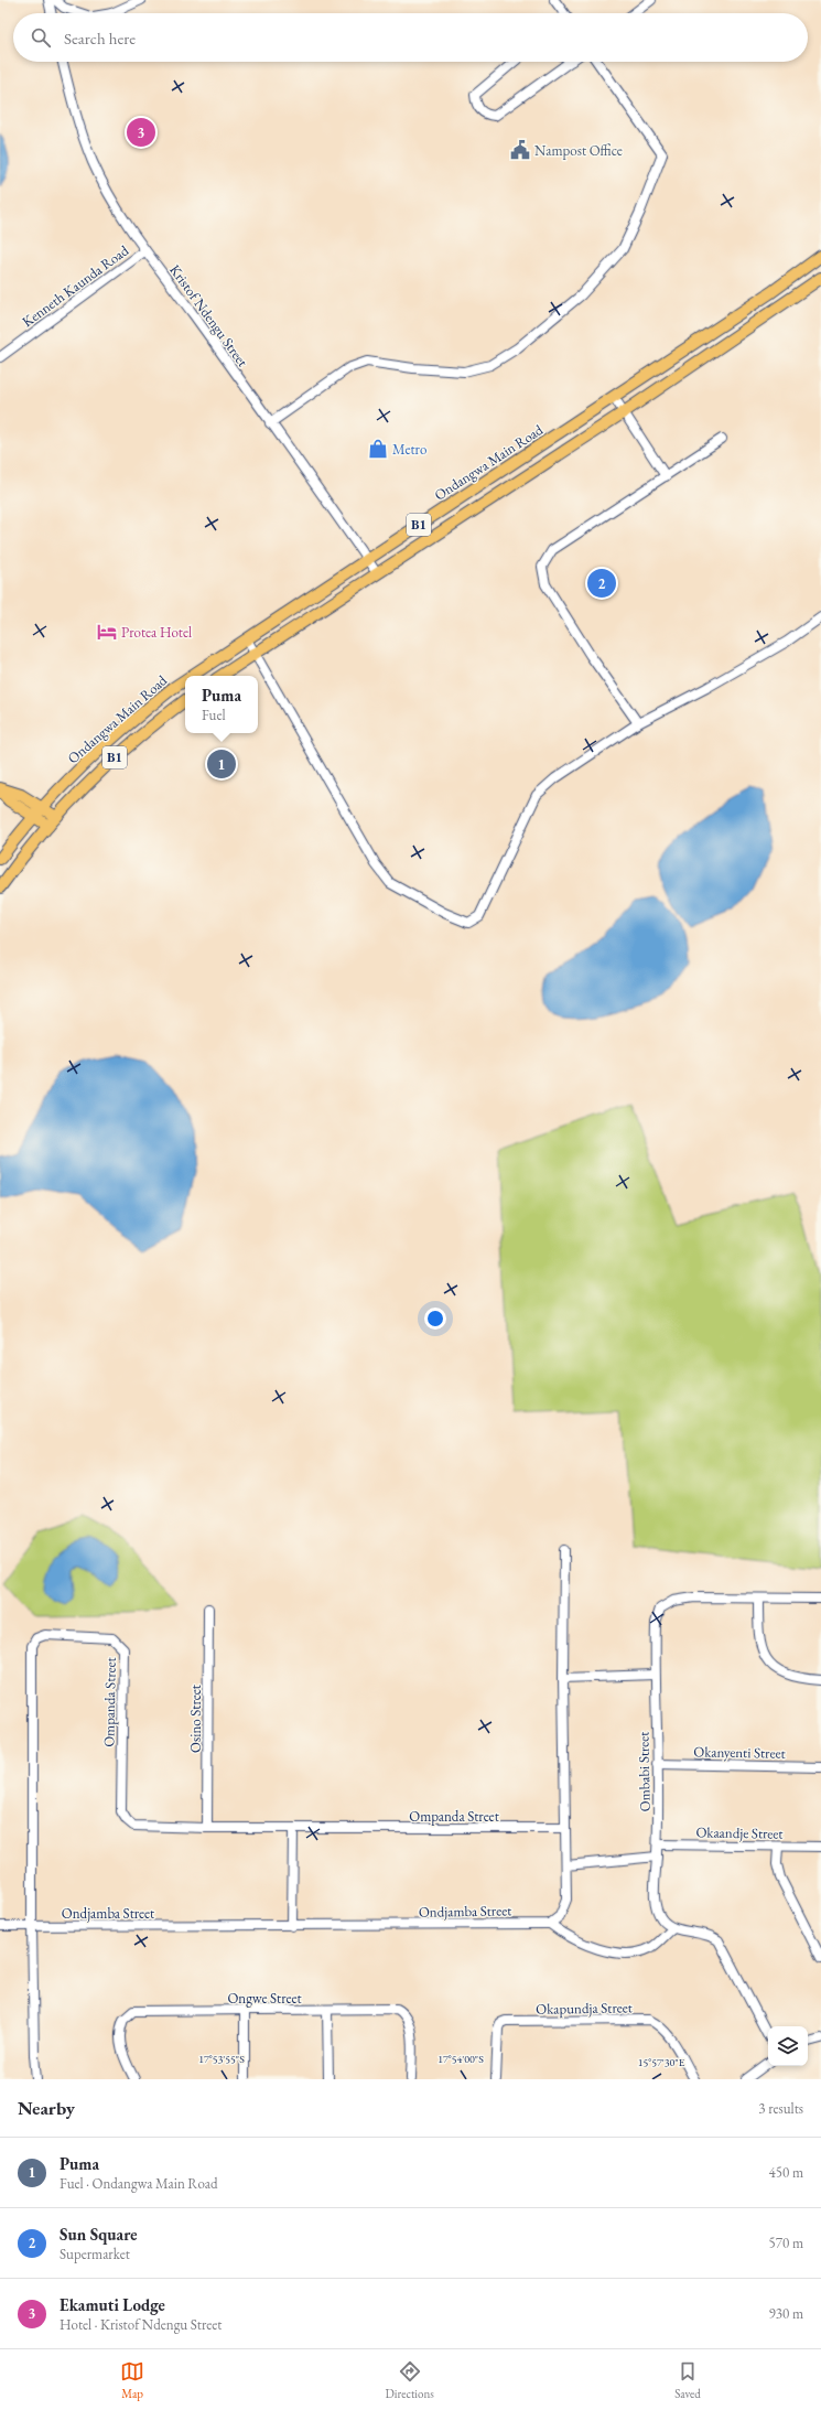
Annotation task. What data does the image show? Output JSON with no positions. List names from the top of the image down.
{
  "streets": {
    "main road": ["Ondangwa Main Road", "B1"],
    "street": [
      "Kenneth Kaunda Road",
      "Kristof Ndengu Street",
      "Ompanda Street",
      "Osino Street",
      "Okanyenti Street",
      "Ombabi Street",
      "Okaandje Street",
      "Ondjamba Street",
      "Ongwe Street",
      "Okapundja Street"
    ]
  },
  "crossings": [
    ["Kenneth Kaunda Road", "Kristof Ndengu Street"],
    ["Kristof Ndengu Street", "Ondangwa Main Road"],
    ["Kristof Ndengu Street", "B1"],
    ["Ompanda Street", "Osino Street"],
    ["Ompanda Street", "Ondjamba Street"],
    ["Okanyenti Street", "Ombabi Street"],
    ["Ombabi Street", "Okaandje Street"]
  ],
  "places": {
    "public building": ["Nampost Office"],
    "shop": ["Metro"],
    "hotel": ["Protea Hotel"]
  },
  "page": {
    "search": "Search here",
    "pins": ["3", "2", "1"],
    "popup": ["Puma", "Fuel"],
    "heading": ["Nearby", "3 results"],
    "list": [
      {
        "mark": "1",
        "name": "Puma",
        "note": "Fuel · Ondangwa Main Road",
        "value": "450 m"
      },
      {
        "mark": "2",
        "name": "Sun Square",
        "note": "Supermarket",
        "value": "570 m"
      },
      {
        "mark": "3",
        "name": "Ekamuti Lodge",
        "note": "Hotel · Kristof Ndengu Street",
        "value": "930 m"
      }
    ],
    "nav": ["Map", "Directions", "Saved"]
  },
  "coordinates": ["17°53'55\"S", "17°54'00\"S", "15°57'30\"E"]
}
